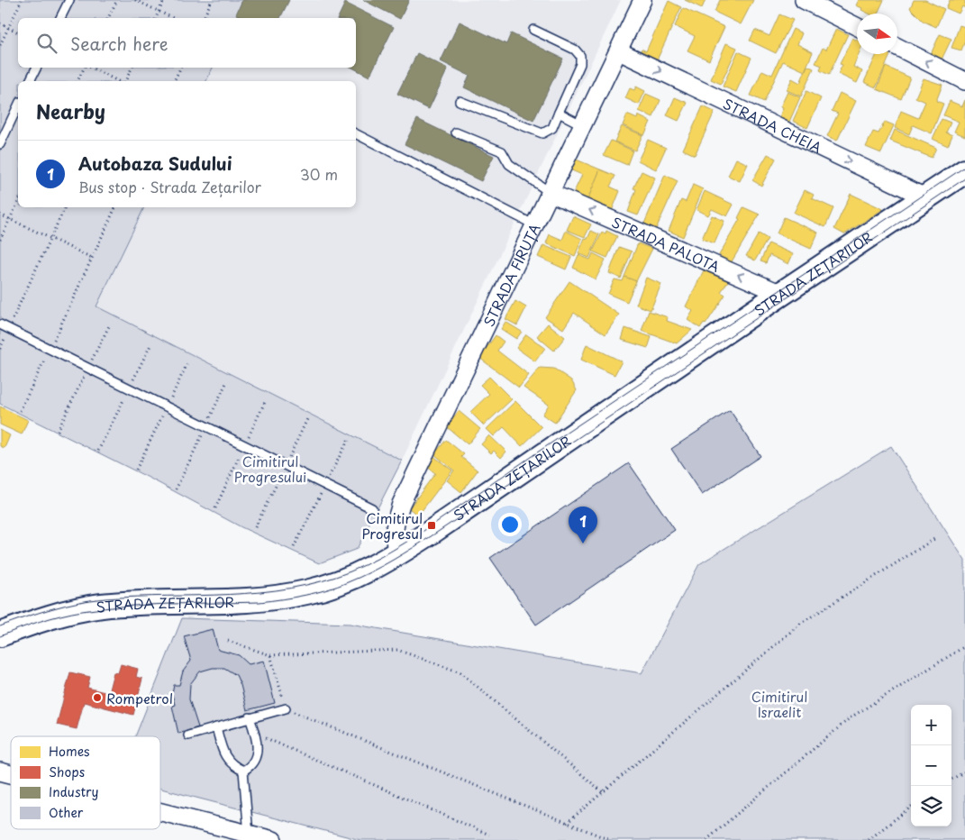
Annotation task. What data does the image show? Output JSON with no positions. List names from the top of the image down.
{
  "streets": {
    "main road": ["STRADA ZEȚARILOR"],
    "street": ["STRADA CHEIA", "STRADA PALOTA", "STRADA FIRUȚA"]
  },
  "crossings": [
    ["STRADA CHEIA", "STRADA ZEȚARILOR"],
    ["STRADA CHEIA", "STRADA FIRUȚA"],
    ["STRADA PALOTA", "STRADA ZEȚARILOR"],
    ["STRADA PALOTA", "STRADA FIRUȚA"],
    ["STRADA ZEȚARILOR", "STRADA FIRUȚA"]
  ],
  "one_way": ["STRADA PALOTA"],
  "parks": ["Cimitirul Progresului", "Cimitirul Israelit"],
  "places": {
    "transit": ["Cimitirul Progresul"],
    "other": ["Rompetrol"]
  },
  "legend": [
    "Homes",
    "Shops",
    "Industry",
    "Other"
  ],
  "north": "right",
  "page": {
    "search": "Search here",
    "heading": "Nearby",
    "list": [
      {
        "mark": "1",
        "name": "Autobaza Sudului",
        "note": "Bus stop · Strada Zețarilor",
        "value": "30 m"
      }
    ],
    "pins": "1",
    "map_buttons": ["+", "−"]
  }
}
